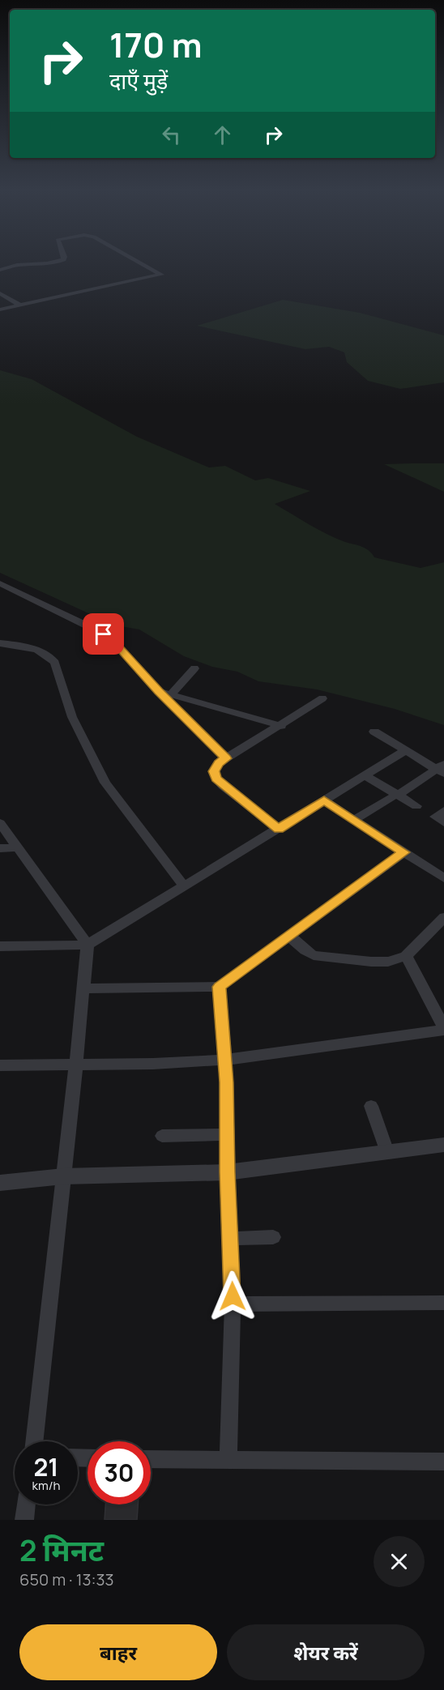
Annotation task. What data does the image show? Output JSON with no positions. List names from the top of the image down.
{
  "page": {
    "turn": ["170 m", "दाएँ मुड़ें"],
    "speed": "21 km/h",
    "limit": "30",
    "heading": ["2 मिनट", "650 m · 13:33"],
    "buttons": ["बाहर", "शेयर करें"]
  }
}
